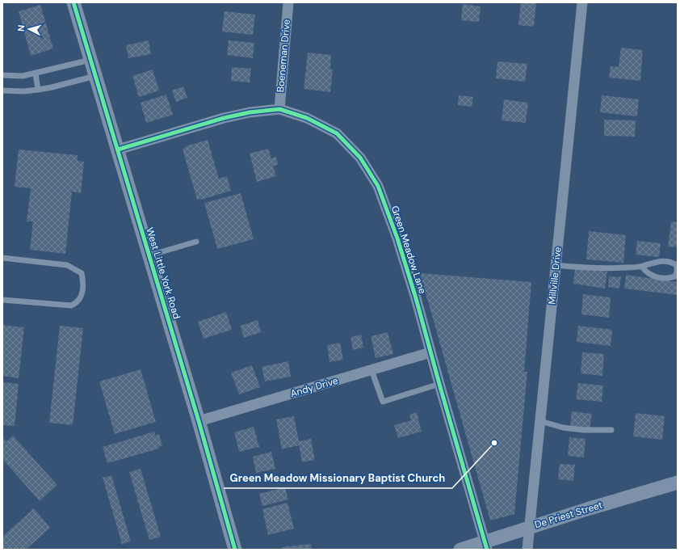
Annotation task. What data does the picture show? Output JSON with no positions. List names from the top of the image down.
{
  "streets": {
    "street": [
      "Boeneman Drive",
      "Green Meadow Lane",
      "West Little York Road",
      "Millville Drive",
      "Andy Drive",
      "De Priest Street"
    ]
  },
  "crossings": [
    ["Boeneman Drive", "Green Meadow Lane"],
    ["Green Meadow Lane", "West Little York Road"],
    ["Green Meadow Lane", "Andy Drive"],
    ["Green Meadow Lane", "De Priest Street"],
    ["West Little York Road", "Andy Drive"],
    ["Millville Drive", "De Priest Street"]
  ],
  "places": ["Green Meadow Missionary Baptist Church"],
  "north": "left"
}
